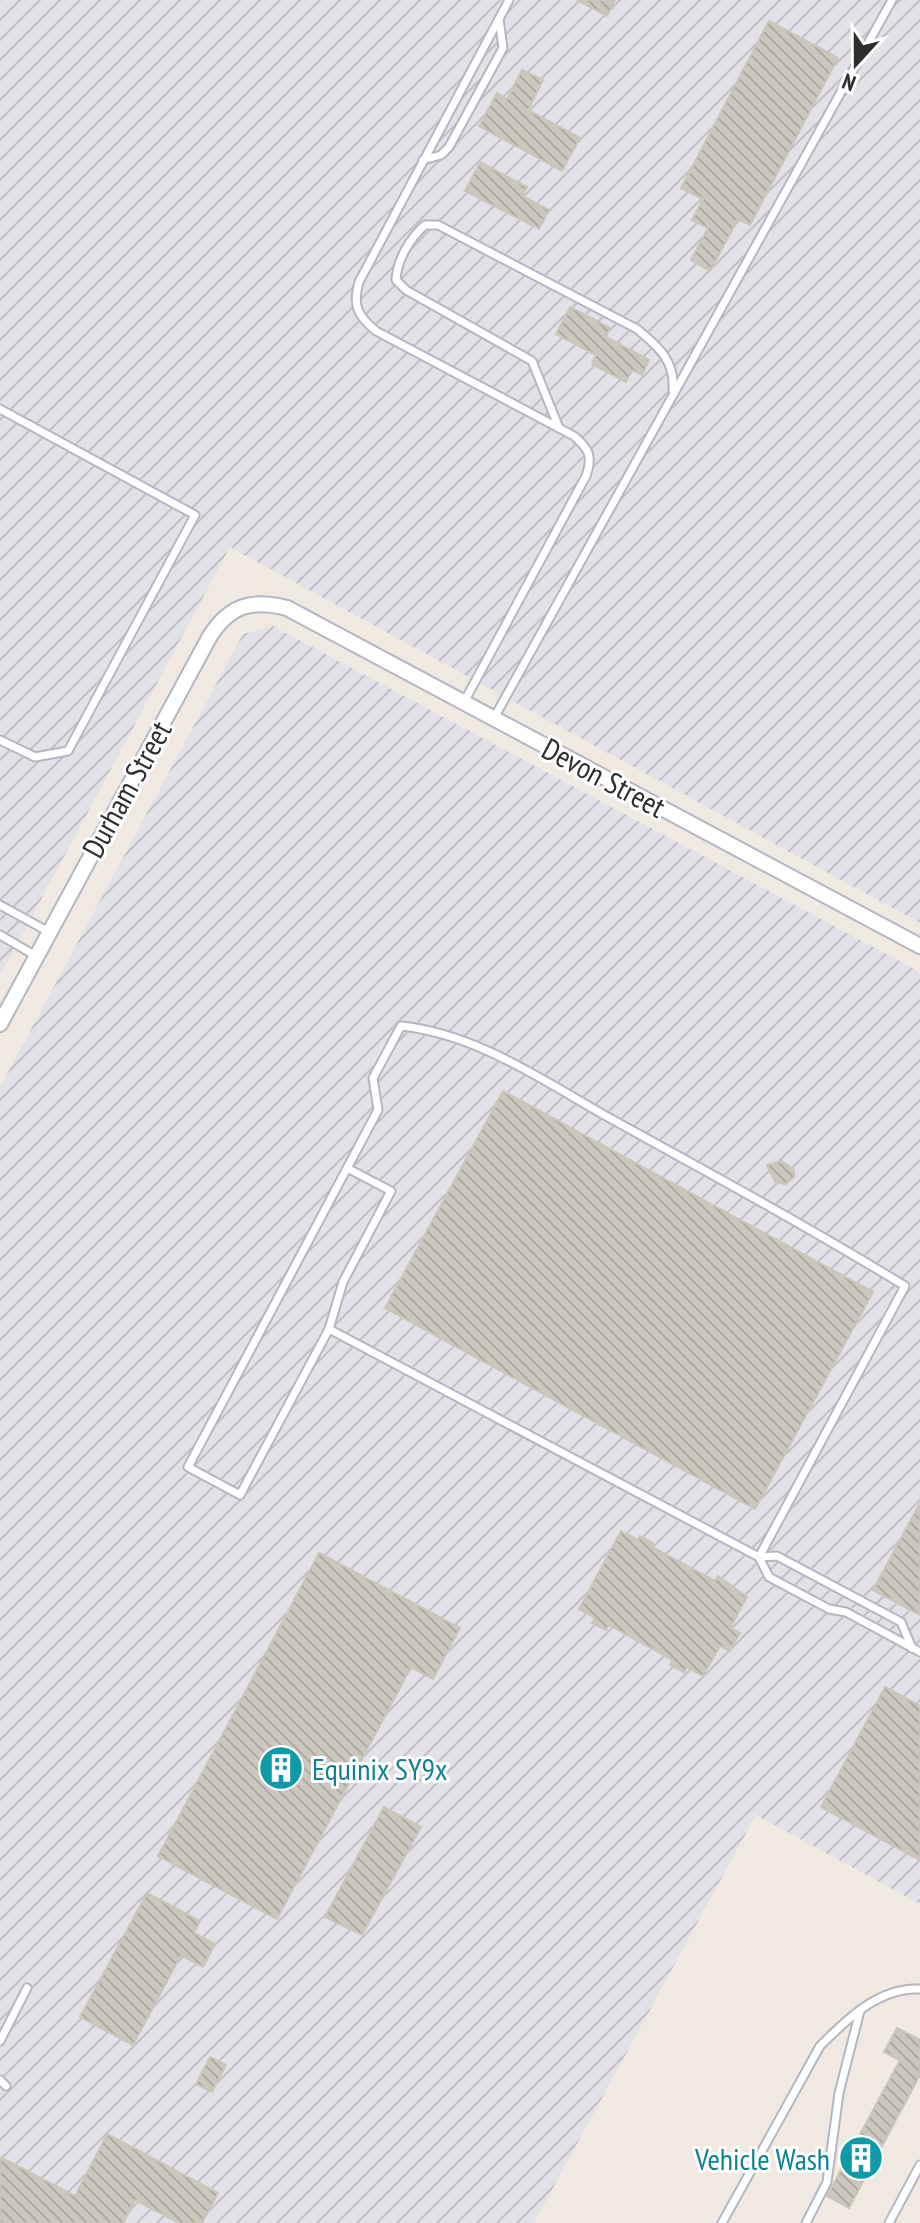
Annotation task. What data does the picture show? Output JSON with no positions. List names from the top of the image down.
{
  "streets": {
    "street": ["Devon Street", "Durham Street"]
  },
  "crossings": [
    ["Devon Street", "Durham Street"]
  ],
  "places": {
    "building": ["Equinix SY9x", "Vehicle Wash"]
  },
  "north": "bottom"
}
